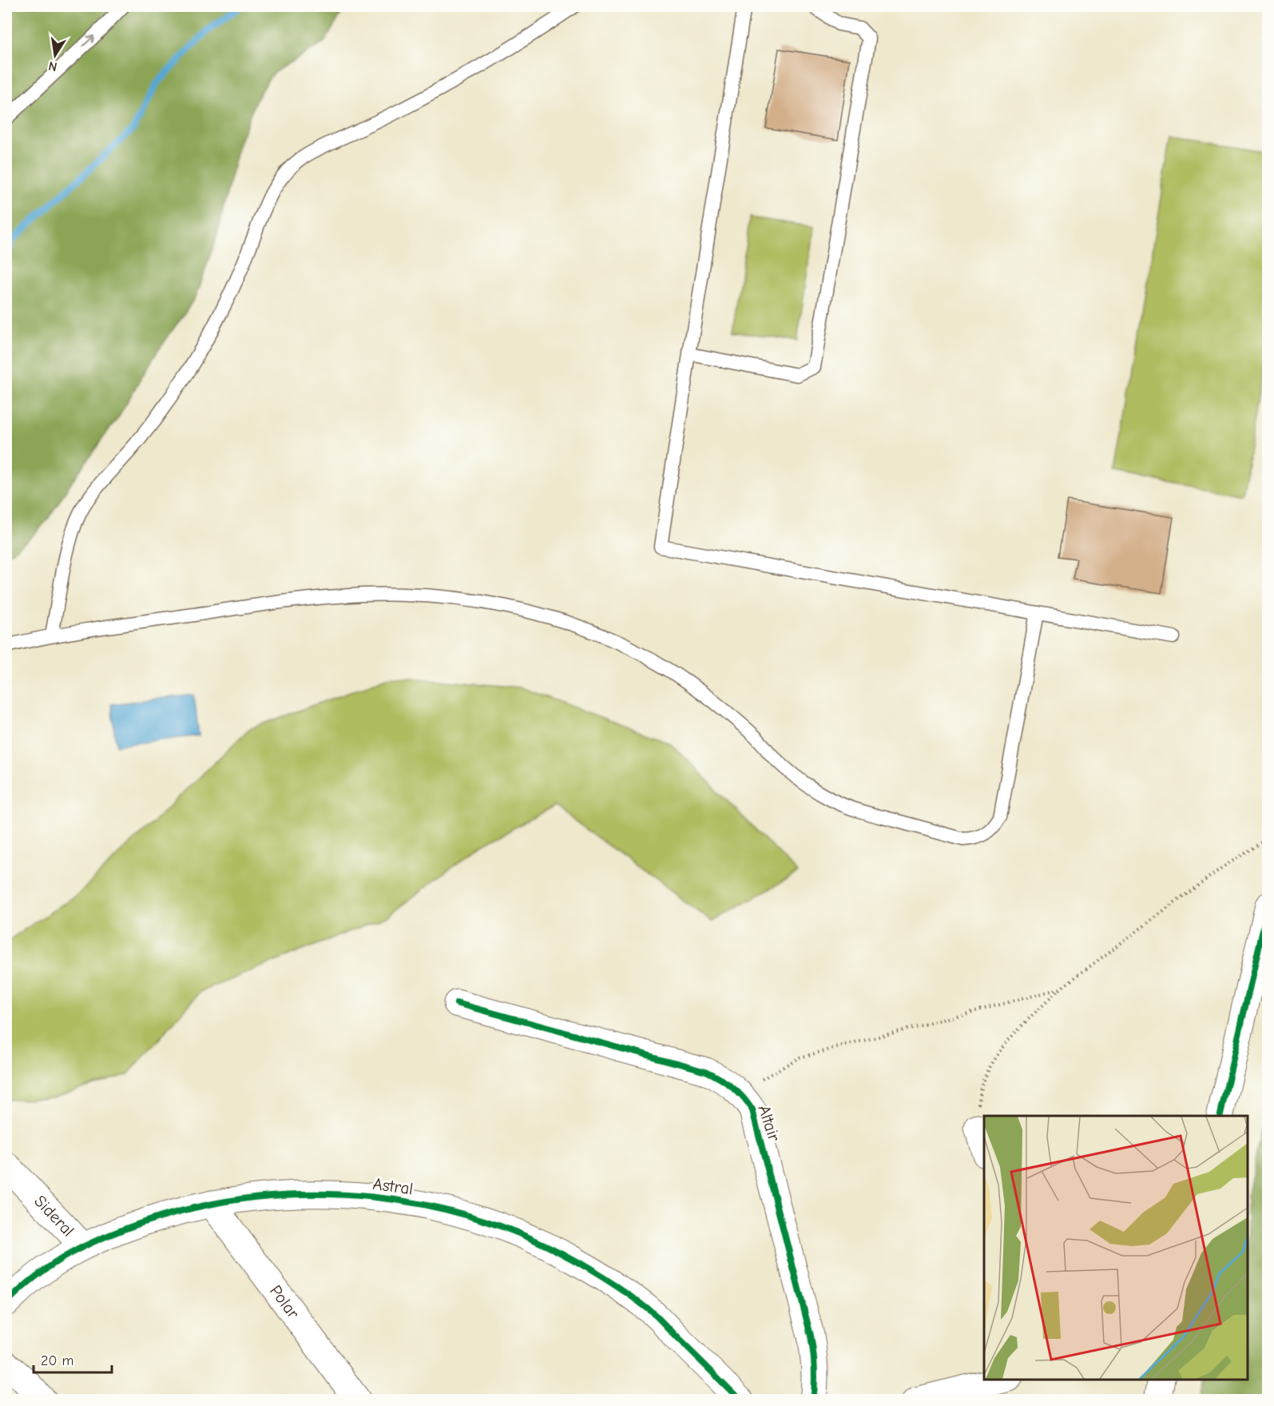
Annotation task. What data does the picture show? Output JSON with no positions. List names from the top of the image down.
{
  "streets": {
    "street": [
      "Altair",
      "Astral",
      "Sideral",
      "Polar"
    ]
  },
  "crossings": [
    ["Astral", "Sideral"],
    ["Astral", "Polar"]
  ],
  "scale_bar": "20 m",
  "north": "bottom"
}
